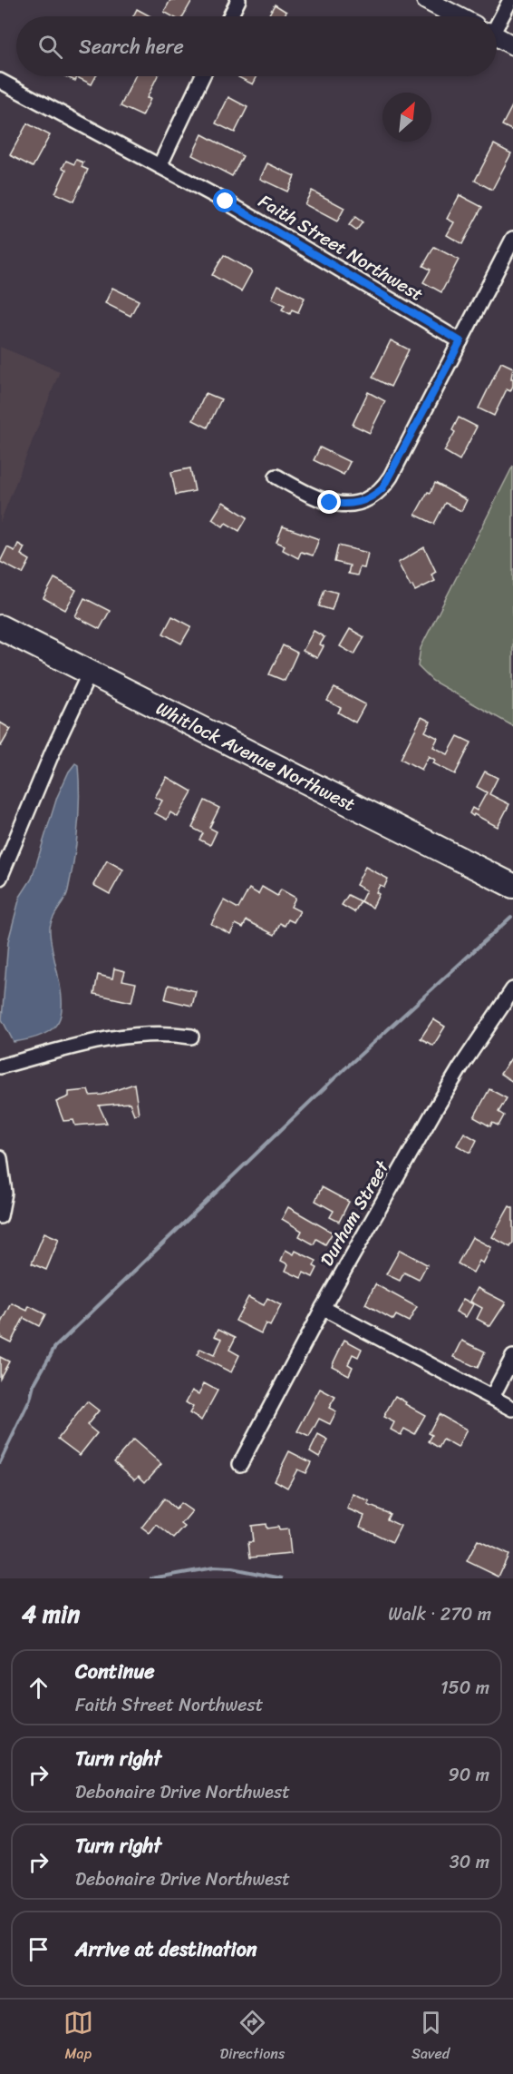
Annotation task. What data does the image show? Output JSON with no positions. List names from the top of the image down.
{
  "streets": {
    "highway": ["Whitlock Avenue Northwest"],
    "street": ["Faith Street Northwest", "Durham Street"]
  },
  "north": "top right",
  "page": {
    "search": "Search here",
    "heading": ["4 min", "Walk · 270 m"],
    "list": [
      ["Continue", "Faith Street Northwest", "150 m"],
      ["Turn right", "Debonaire Drive Northwest", "90 m"],
      ["Turn right", "Debonaire Drive Northwest", "30 m"],
      "Arrive at destination"
    ],
    "nav": ["Map", "Directions", "Saved"]
  }
}
